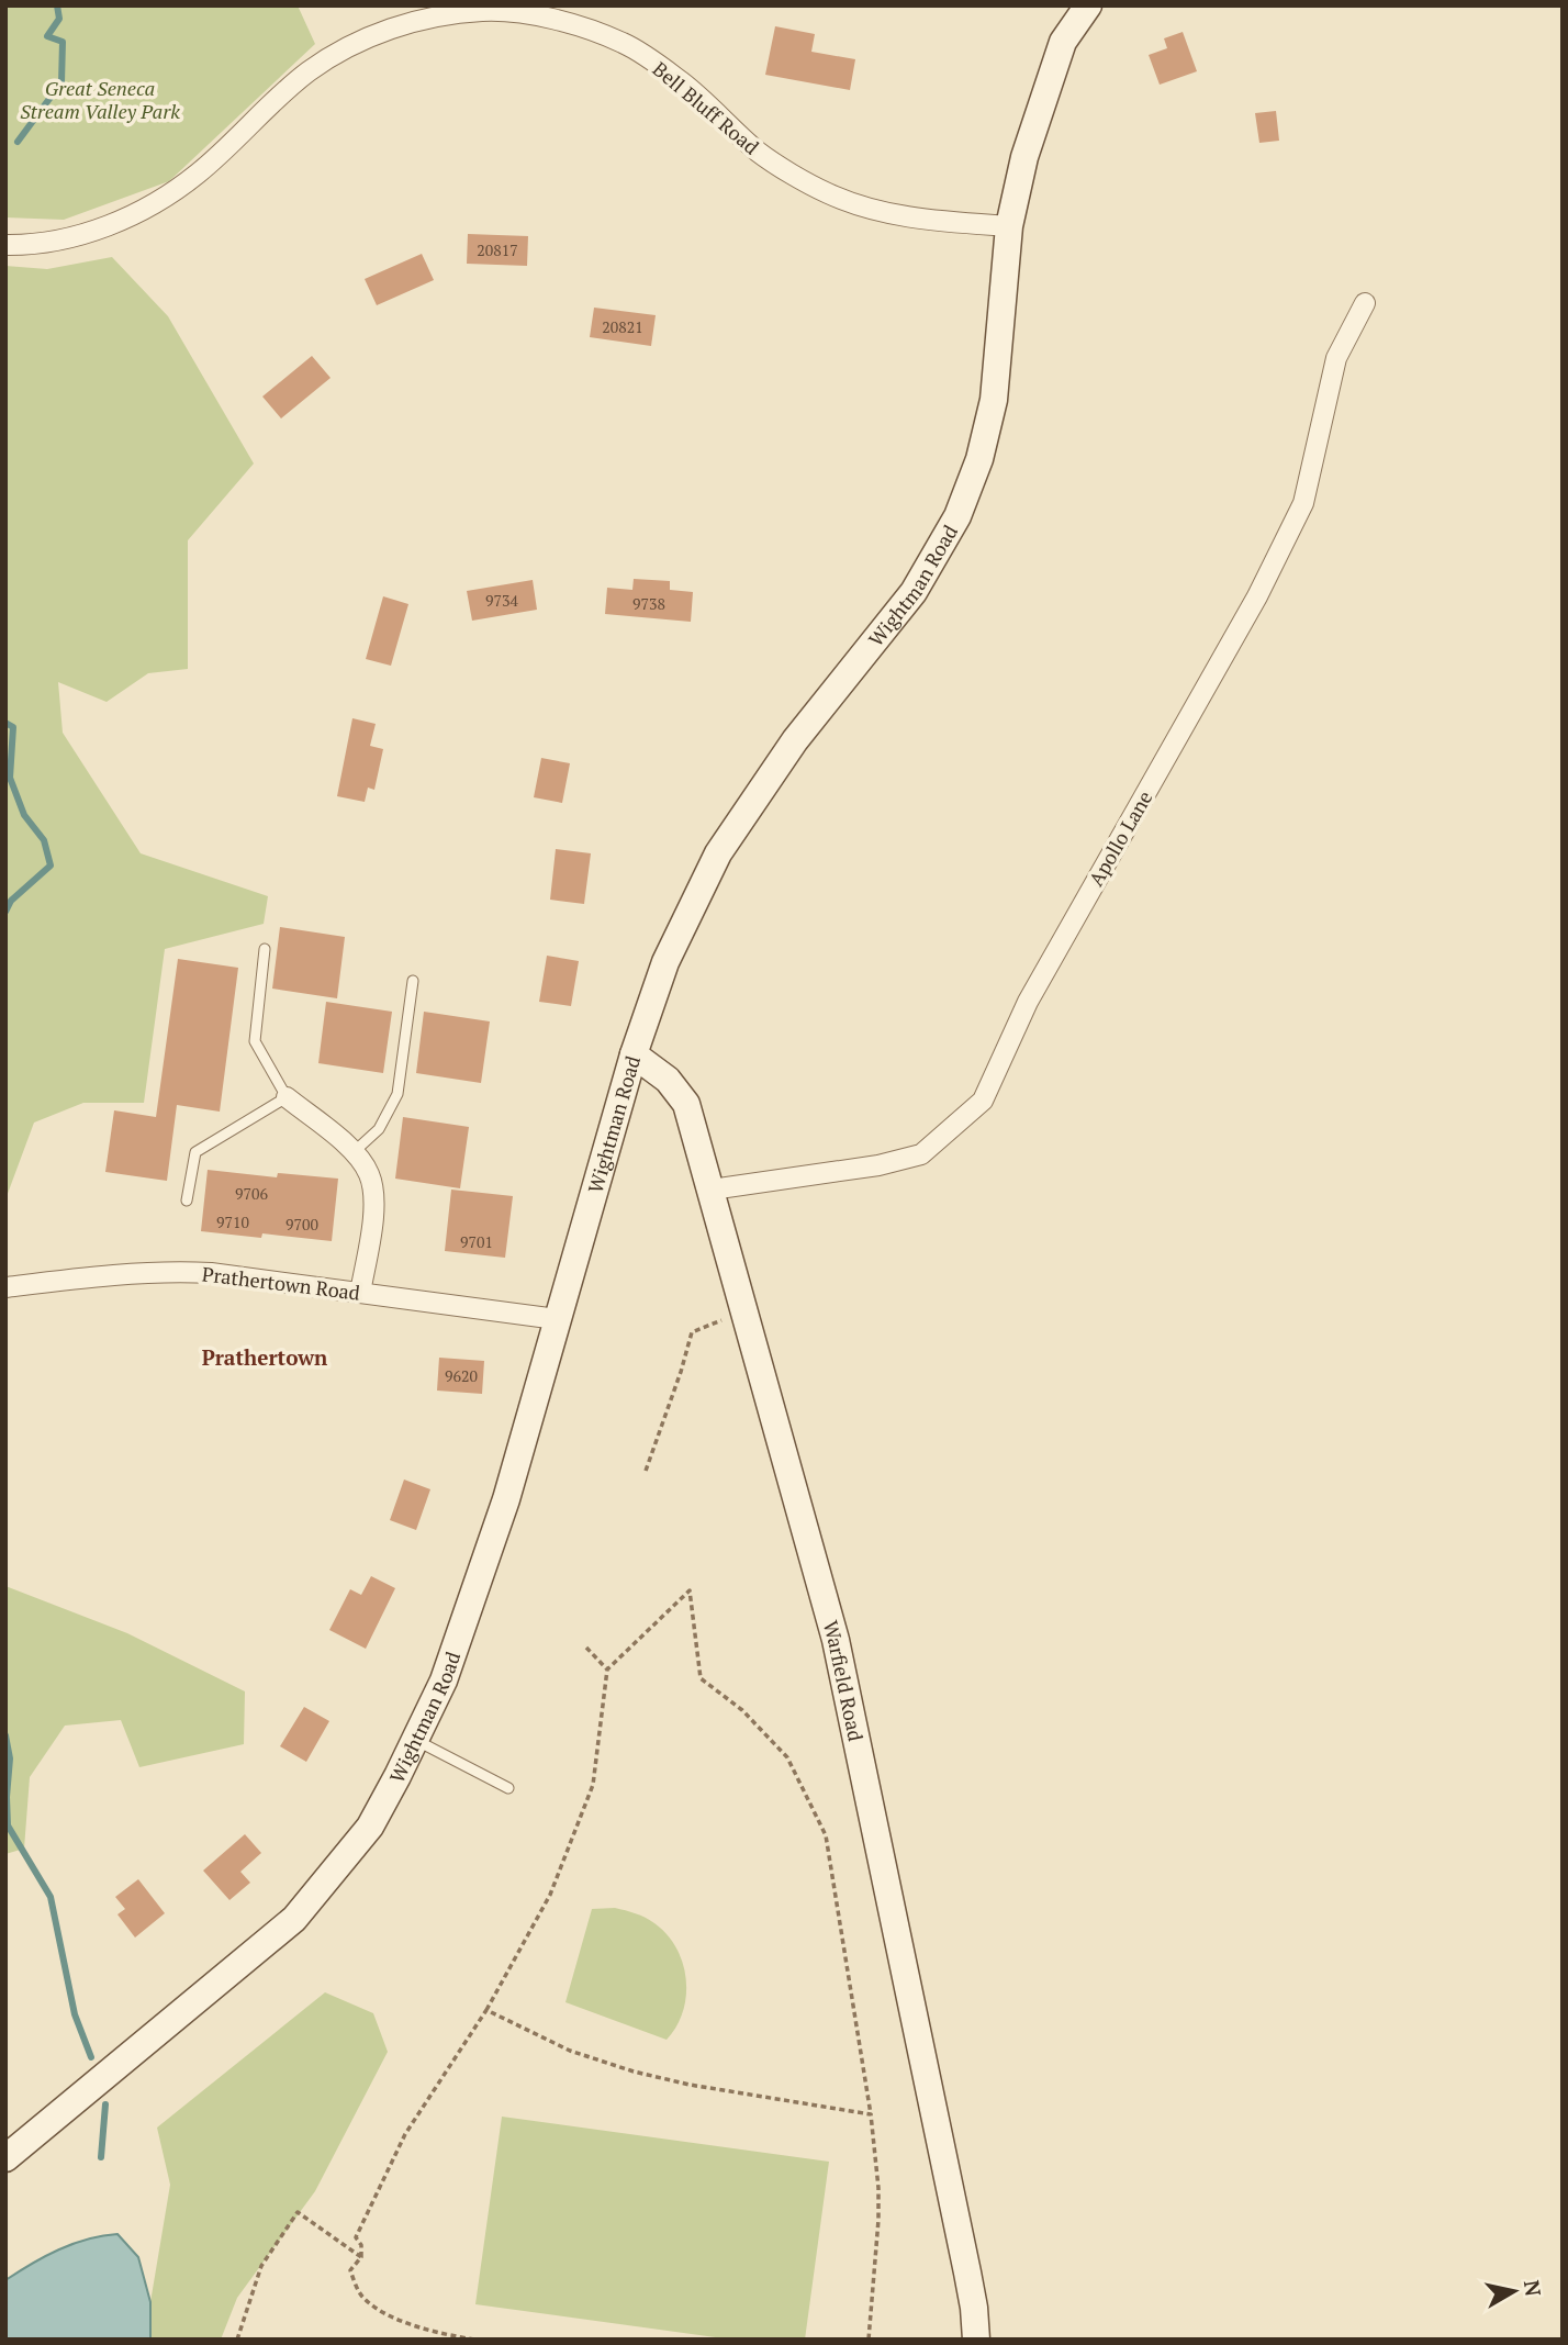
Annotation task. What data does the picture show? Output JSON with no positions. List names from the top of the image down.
{
  "streets": {
    "main road": ["Wightman Road", "Warfield Road"],
    "street": ["Bell Bluff Road", "Apollo Lane", "Prathertown Road"]
  },
  "crossings": [
    ["Bell Bluff Road", "Wightman Road"],
    ["Wightman Road", "Prathertown Road"],
    ["Wightman Road", "Warfield Road"],
    ["Apollo Lane", "Warfield Road"]
  ],
  "districts": ["Prathertown"],
  "parks": ["Great Seneca Stream Valley Park"],
  "house_numbers": [
    "20817",
    "20821",
    "9734",
    "9738",
    "9706",
    "9710",
    "9700",
    "9701",
    "9620"
  ],
  "north": "right"
}
